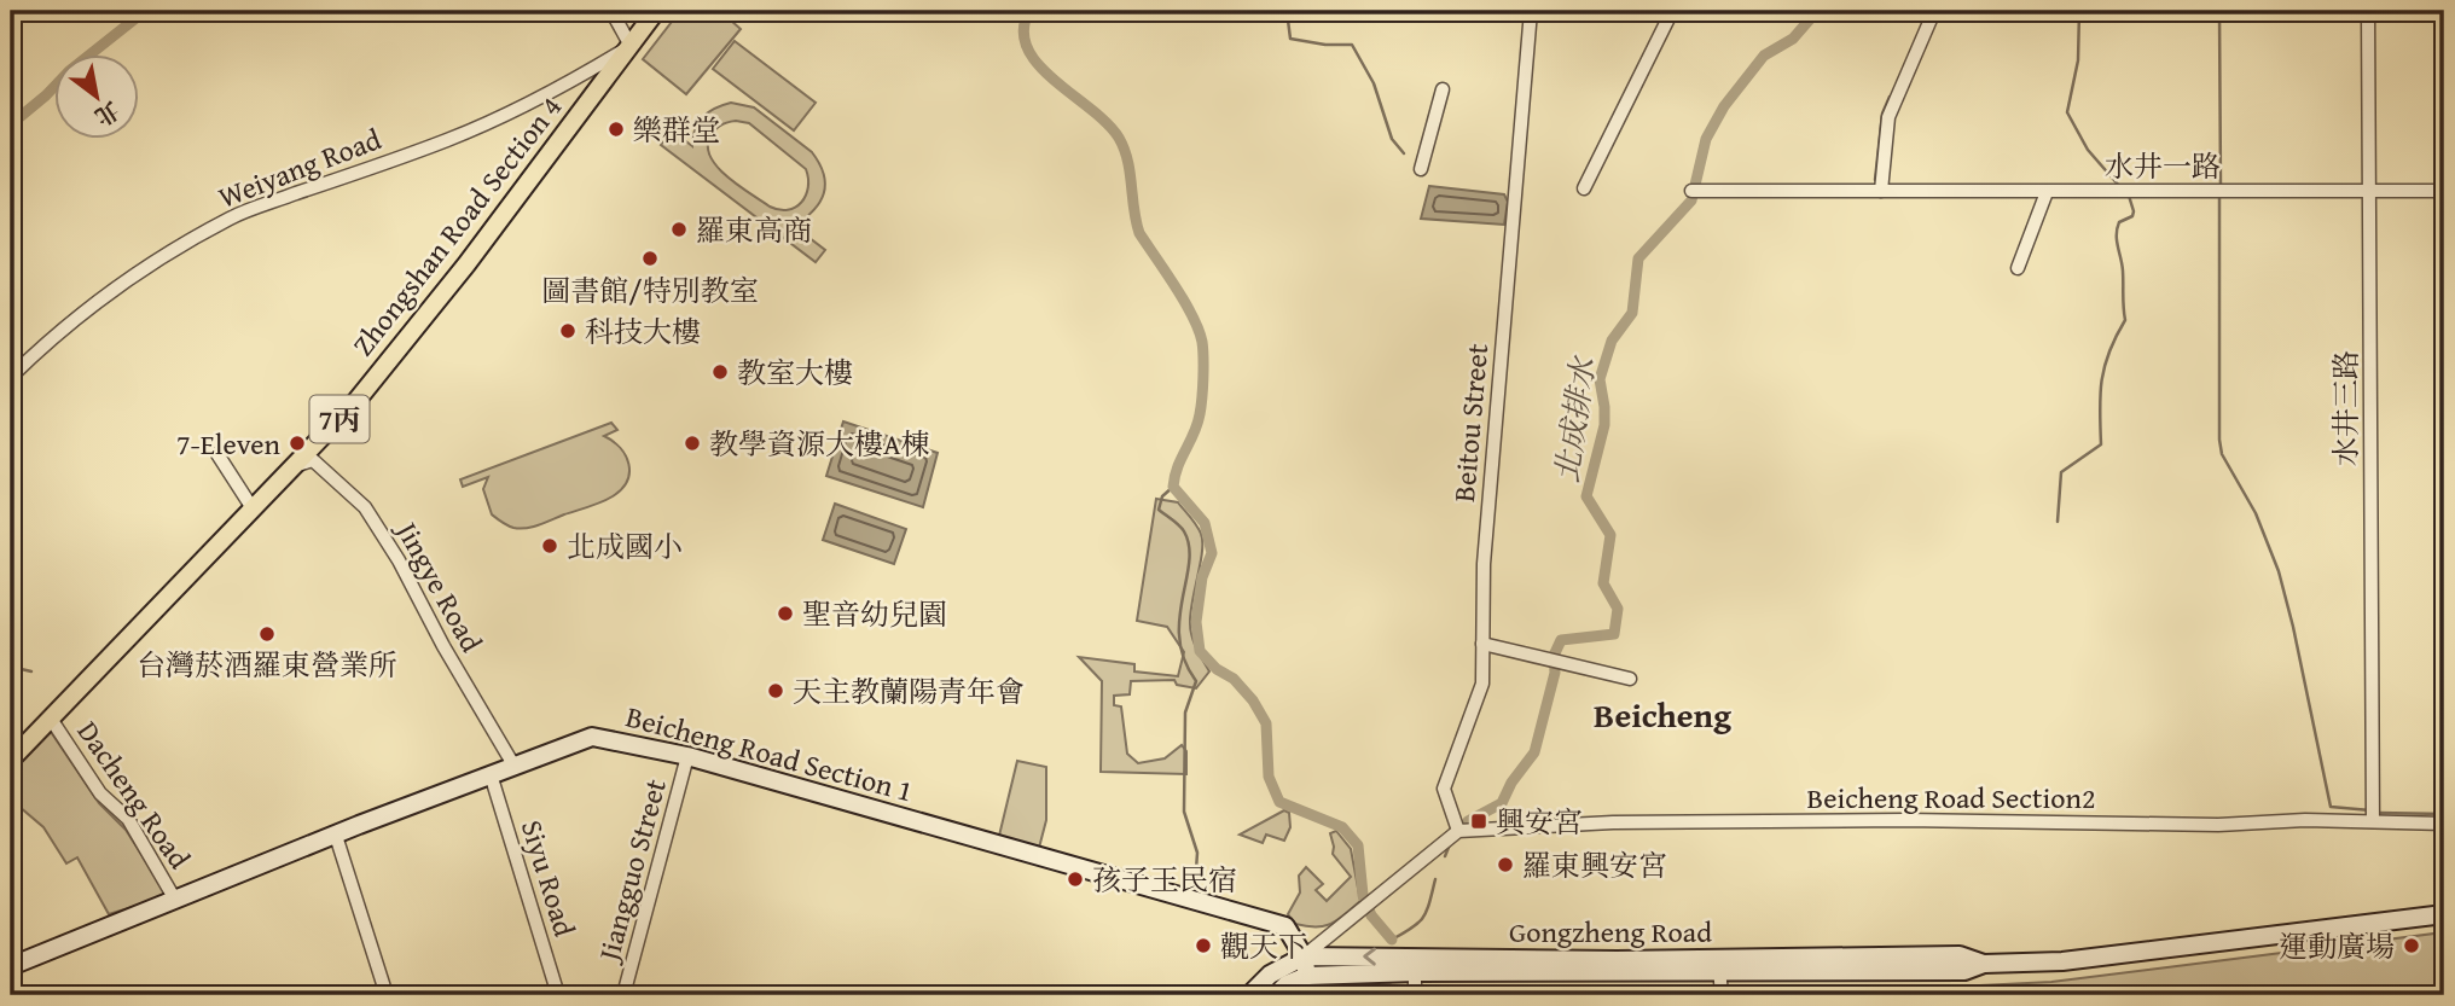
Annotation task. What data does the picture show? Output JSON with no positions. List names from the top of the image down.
{
  "streets": {
    "main road": ["Zhongshan Road Section 4", "7丙"],
    "street": [
      "水井一路",
      "Weiyang Road",
      "水井三路",
      "Beitou Street",
      "Jingye Road",
      "Beicheng Road Section 1",
      "Dacheng Road",
      "Beicheng Road Section2",
      "Jiangguo Street",
      "Siyu Road",
      "Gongzheng Road"
    ]
  },
  "crossings": [
    ["水井一路", "水井三路"],
    ["Weiyang Road", "Zhongshan Road Section 4"],
    ["Zhongshan Road Section 4", "Jingye Road"],
    ["Zhongshan Road Section 4", "Dacheng Road"],
    ["水井三路", "Beicheng Road Section2"],
    ["Beitou Street", "Beicheng Road Section2"],
    ["Jingye Road", "Beicheng Road Section 1"],
    ["Beicheng Road Section 1", "Dacheng Road"],
    ["Beicheng Road Section 1", "Jiangguo Street"],
    ["Beicheng Road Section 1", "Siyu Road"],
    ["Beicheng Road Section 1", "Gongzheng Road"]
  ],
  "districts": ["Beicheng"],
  "water": ["北成排水"],
  "places": {
    "other": [
      "樂群堂",
      "羅東高商",
      "圖書館/特別教室",
      "科技大樓",
      "教室大樓",
      "7-Eleven",
      "教學資源大樓A棟",
      "北成國小",
      "聖音幼兒園",
      "台灣菸酒羅東營業所",
      "天主教蘭陽青年會",
      "羅東興安宮",
      "孩子王民宿",
      "觀天下",
      "運動廣場"
    ],
    "transit": ["興安宮"]
  },
  "north": "bottom right"
}
